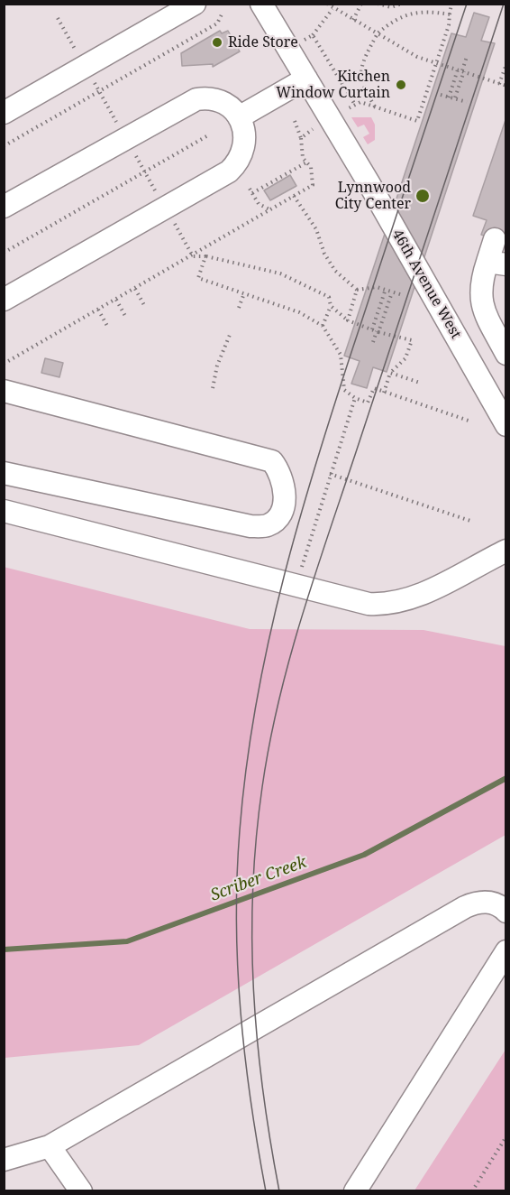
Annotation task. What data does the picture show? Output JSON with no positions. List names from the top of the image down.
{
  "streets": {
    "street": ["46th Avenue West"]
  },
  "water": ["Scriber Creek"],
  "places": ["Ride Store", "Kitchen Window Curtain", "Lynnwood City Center"]
}
